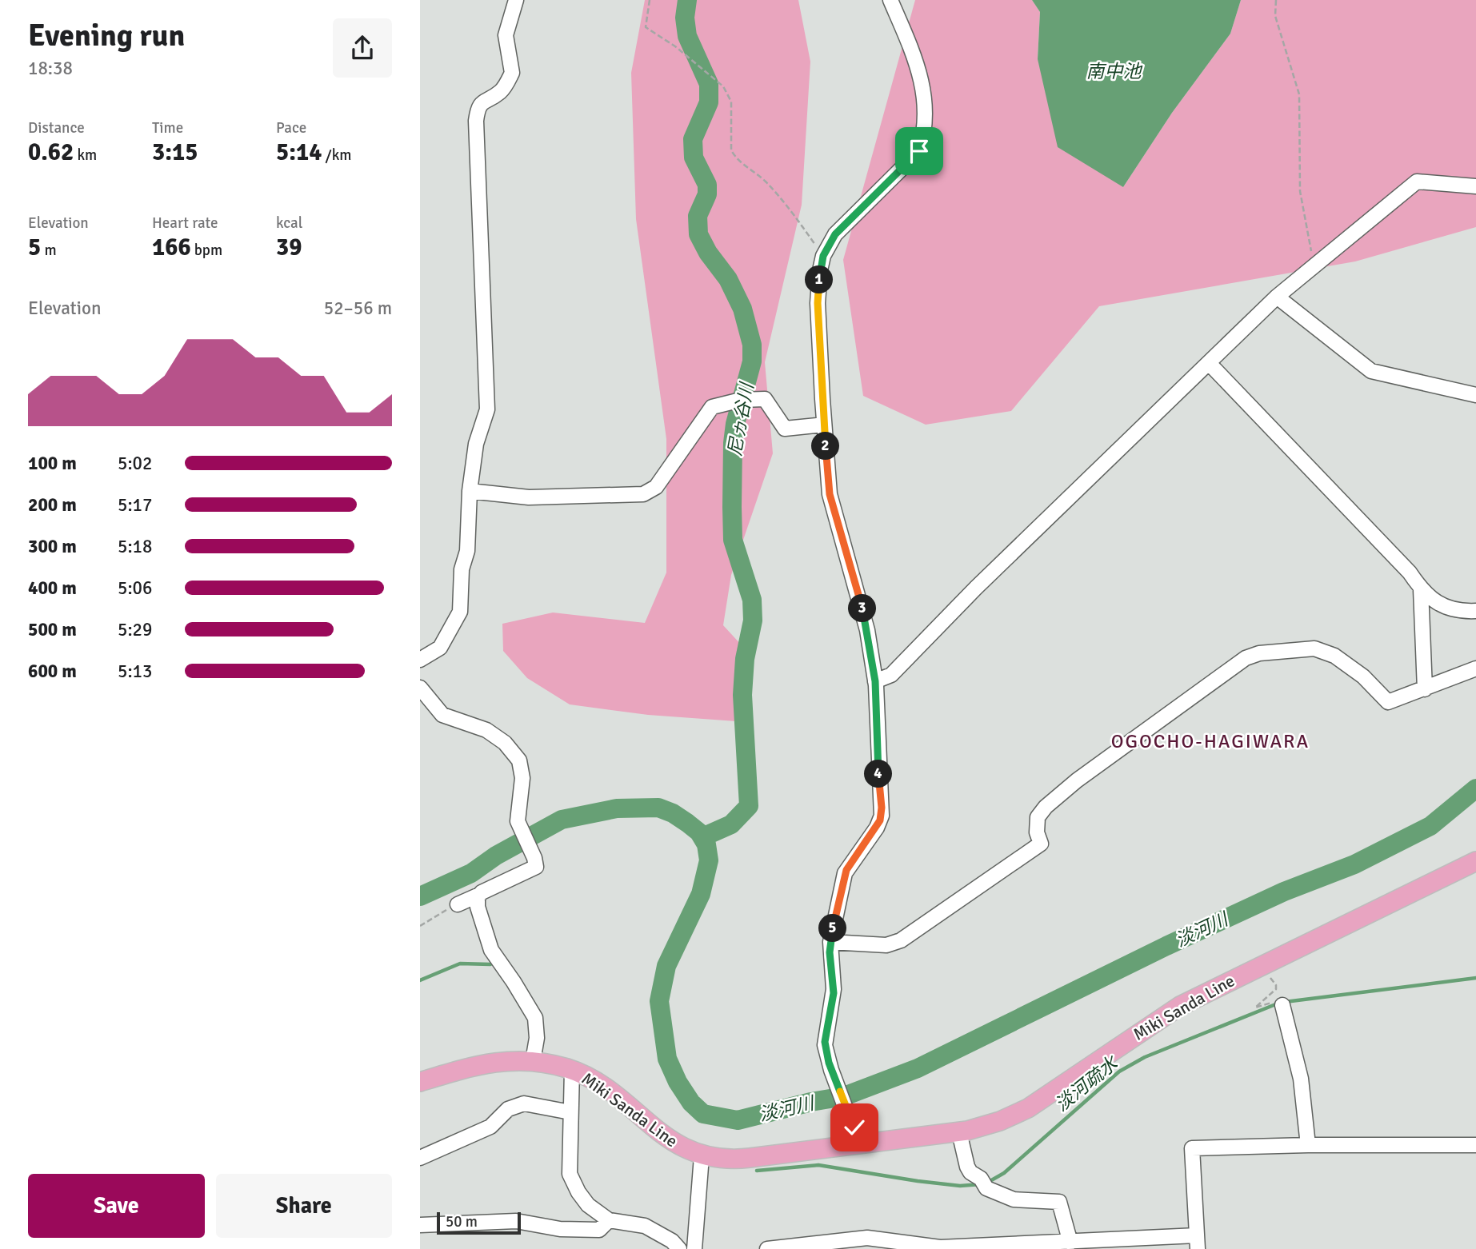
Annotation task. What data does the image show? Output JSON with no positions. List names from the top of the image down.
{
  "streets": {
    "main road": ["Miki Sanda Line"]
  },
  "districts": ["OGOCHO-HAGIWARA"],
  "water": [
    "南中池",
    "尼ヵ谷川",
    "淡河川",
    "淡河疏水"
  ],
  "scale_bar": "50 m",
  "page": {
    "heading": ["Evening run", "18:38"],
    "stats": [
      ["Distance", "0.62 km"],
      ["Time", "3:15"],
      ["Pace", "5:14 /km"],
      ["Elevation", "5 m"],
      ["Heart rate", "166 bpm"],
      ["kcal", "39"]
    ],
    "pins": [
      "1",
      "2",
      "3",
      "4",
      "5"
    ],
    "chart": ["Elevation", "52–56 m"],
    "list": [
      {
        "name": "100 m",
        "note": "5:02"
      },
      {
        "name": "200 m",
        "note": "5:17"
      },
      {
        "name": "300 m",
        "note": "5:18"
      },
      {
        "name": "400 m",
        "note": "5:06"
      },
      {
        "name": "500 m",
        "note": "5:29"
      },
      {
        "name": "600 m",
        "note": "5:13"
      }
    ],
    "buttons": ["Save", "Share"],
    "scale": "50 m"
  }
}
